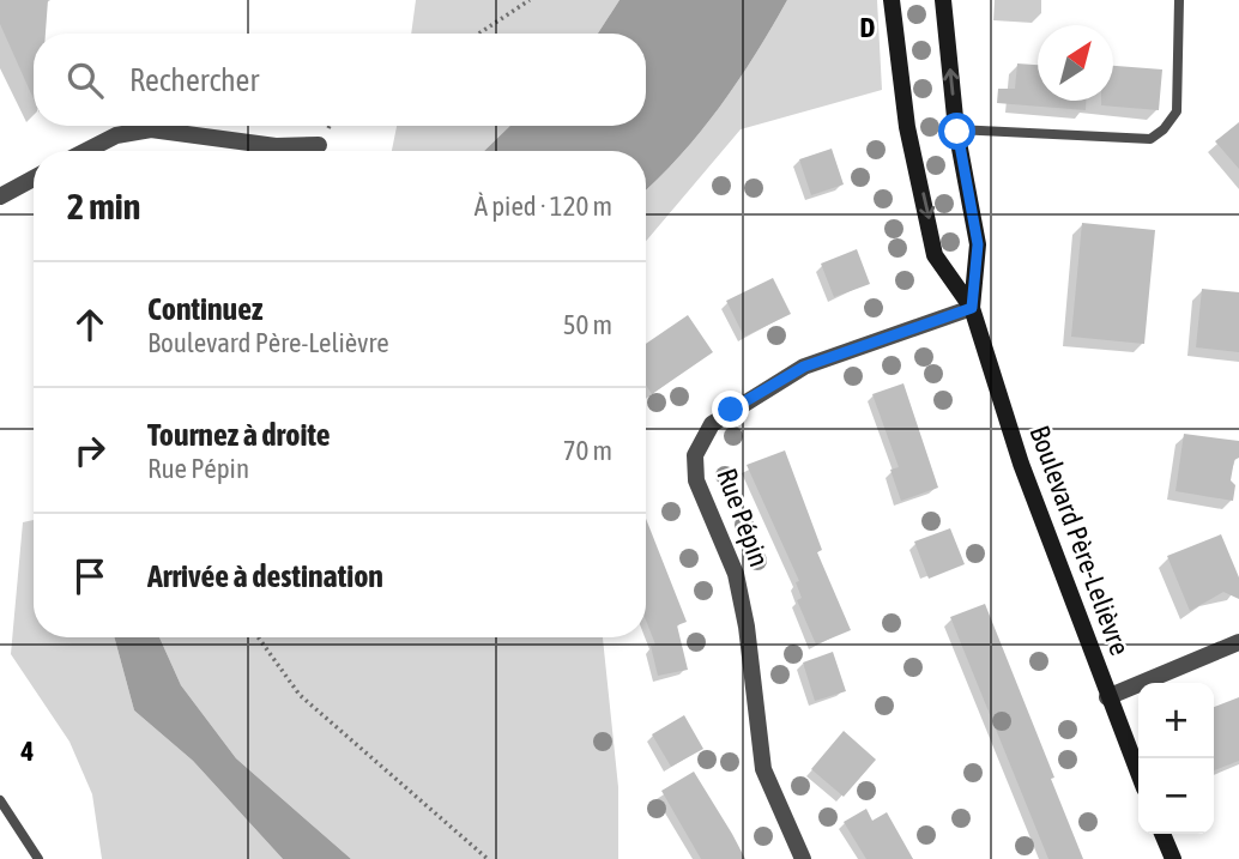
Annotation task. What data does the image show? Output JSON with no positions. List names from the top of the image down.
{
  "streets": {
    "main road": ["Boulevard Père-Lelièvre"],
    "street": ["Rue Pépin"]
  },
  "crossings": [
    ["Rue Pépin", "Boulevard Père-Lelièvre"]
  ],
  "north": "top right",
  "page": {
    "search": "Rechercher",
    "heading": ["2 min", "À pied · 120 m"],
    "list": [
      ["Continuez", "Boulevard Père-Lelièvre", "50 m"],
      ["Tournez à droite", "Rue Pépin", "70 m"],
      "Arrivée à destination"
    ],
    "map_buttons": ["+", "−"]
  },
  "grid": {
    "columns": ["D"],
    "rows": ["4"]
  }
}
